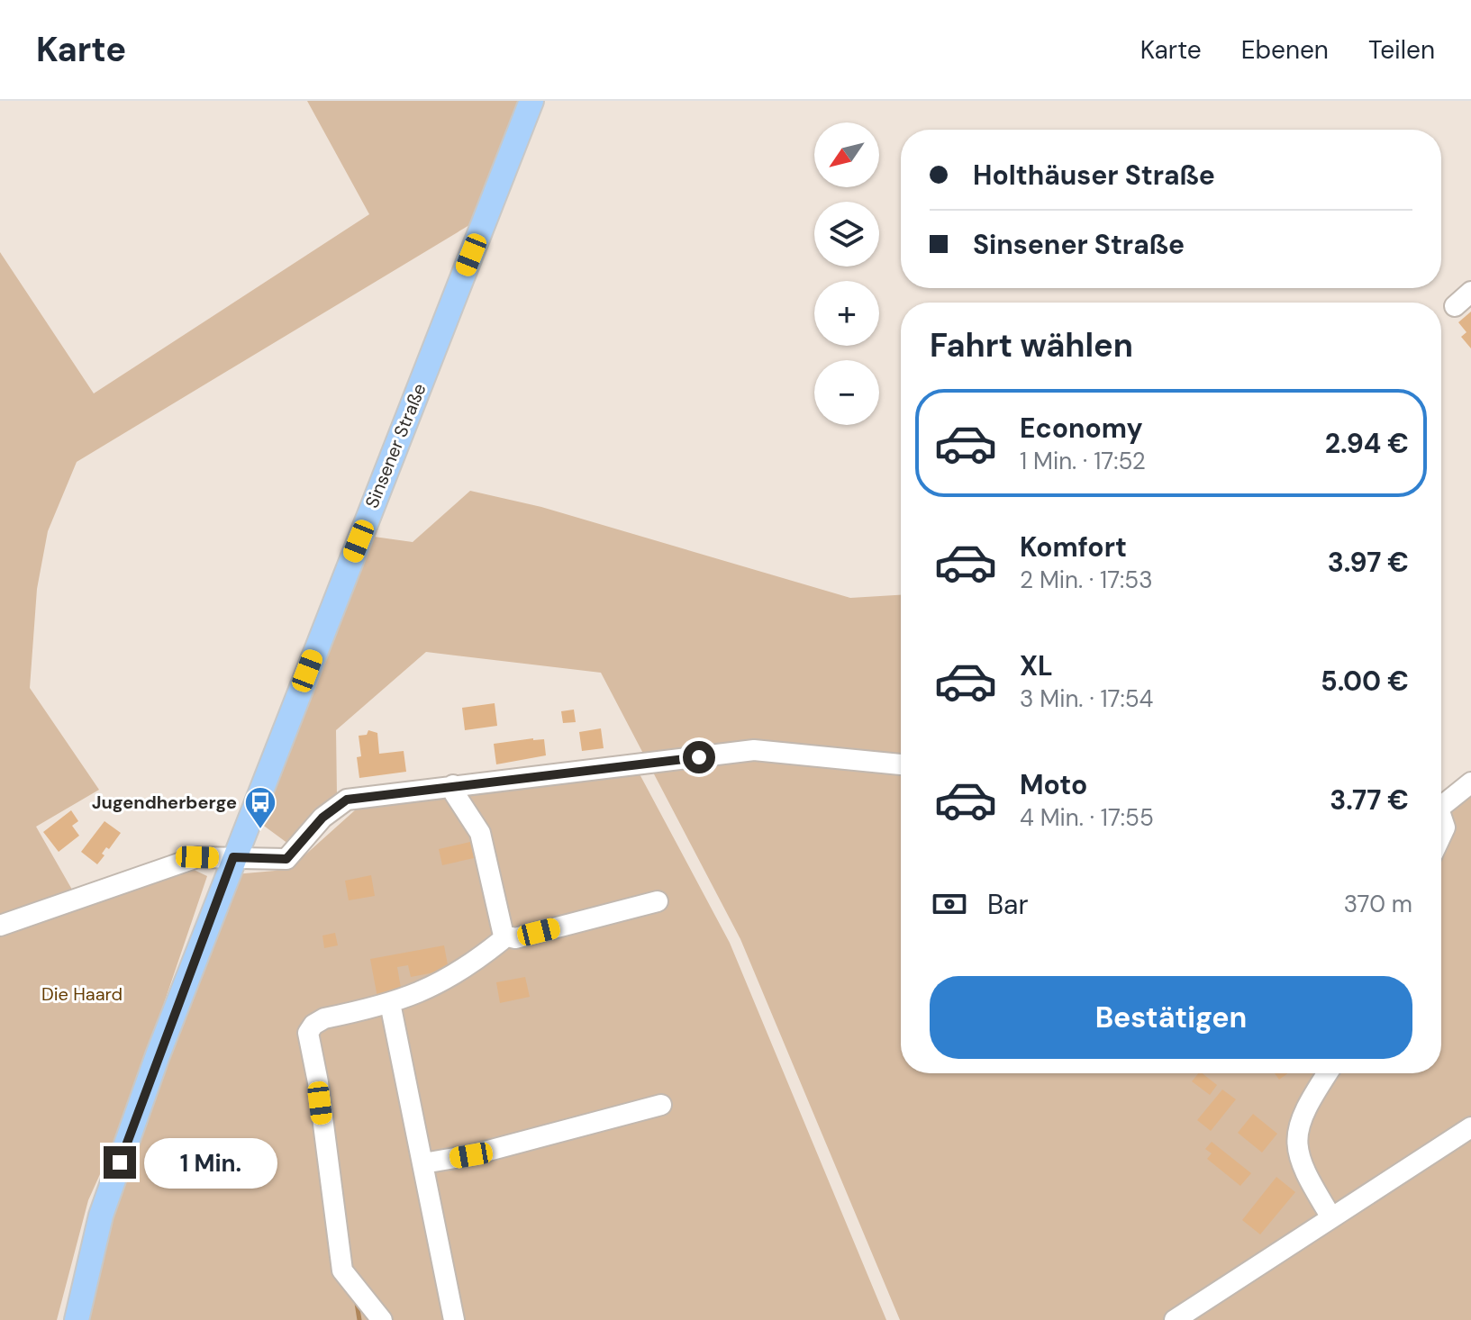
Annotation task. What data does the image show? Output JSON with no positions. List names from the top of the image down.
{
  "streets": {
    "main road": ["Sinsener Straße"]
  },
  "parks": ["Die Haard"],
  "places": {
    "bus stop": ["Jugendherberge"]
  },
  "north": "bottom left",
  "page": {
    "header": "Karte",
    "nav": ["Karte", "Ebenen", "Teilen"],
    "map_buttons": ["+", "−"],
    "banner": ["Holthäuser Straße", "Sinsener Straße"],
    "heading": "Fahrt wählen",
    "list": [
      {
        "name": "Economy",
        "note": "1 Min. · 17:52",
        "value": "2.94 €"
      },
      {
        "name": "Komfort",
        "note": "2 Min. · 17:53",
        "value": "3.97 €"
      },
      {
        "name": "XL",
        "note": "3 Min. · 17:54",
        "value": "5.00 €"
      },
      {
        "name": "Moto",
        "note": "4 Min. · 17:55",
        "value": "3.77 €"
      }
    ],
    "pay": ["Bar", "370 m"],
    "buttons": "Bestätigen",
    "bubble": "1 Min."
  }
}
